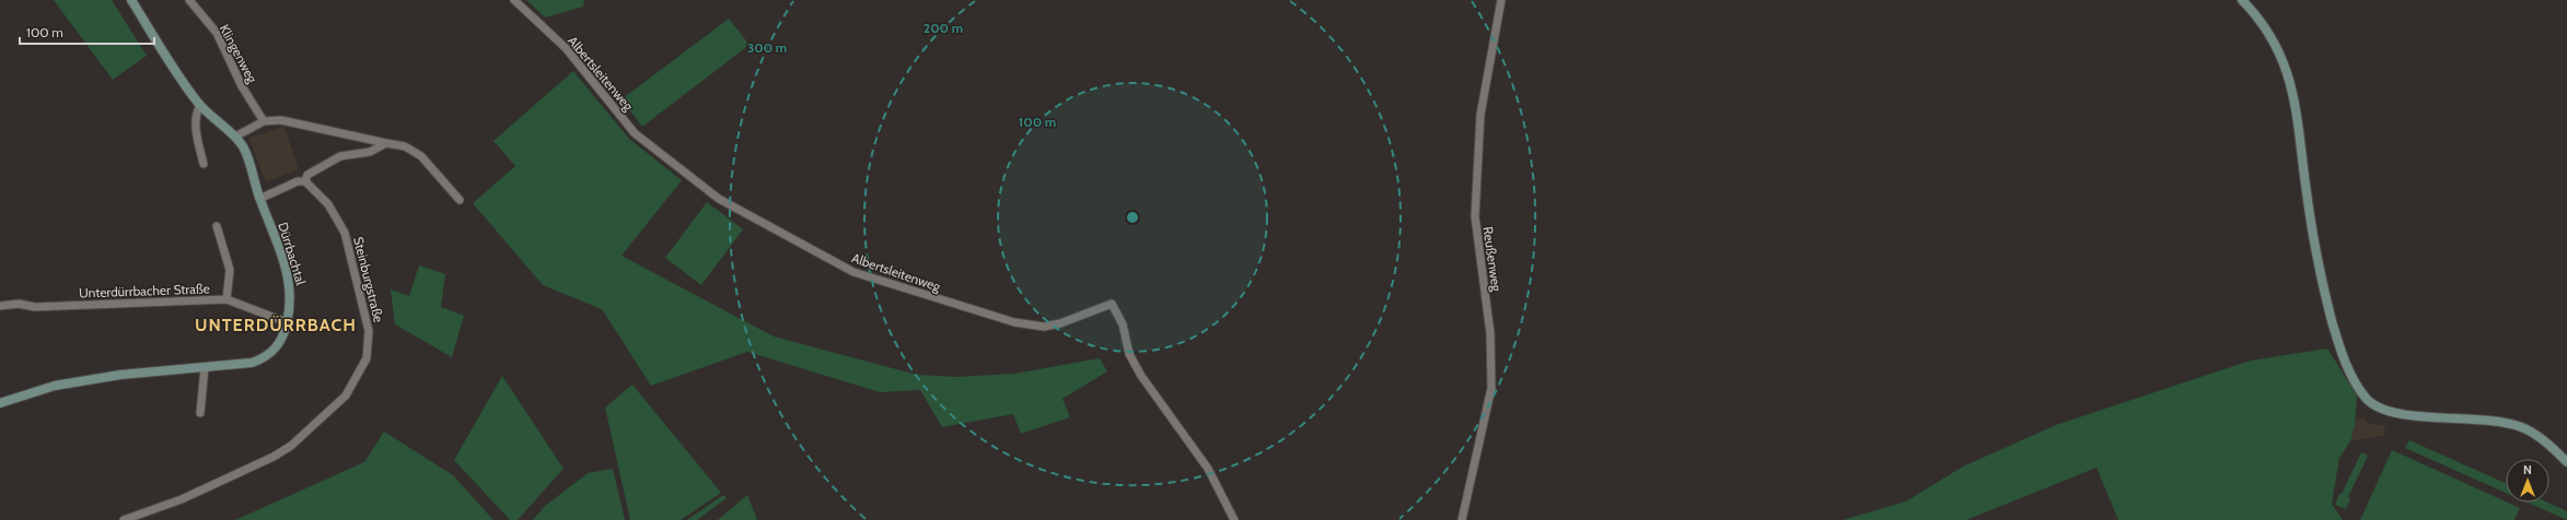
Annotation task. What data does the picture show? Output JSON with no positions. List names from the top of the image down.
{
  "streets": {
    "street": [
      "Klingenweg",
      "Albertsleitenweg",
      "Dürrbachtal",
      "Reußenweg",
      "Steinburgstraße",
      "Unterdürrbacher Straße"
    ]
  },
  "crossings": [
    ["Dürrbachtal", "Unterdürrbacher Straße"]
  ],
  "districts": ["UNTERDÜRRBACH"],
  "scale_bar": "100 m",
  "north": "top",
  "rings": ["200 m", "300 m", "100 m"]
}
